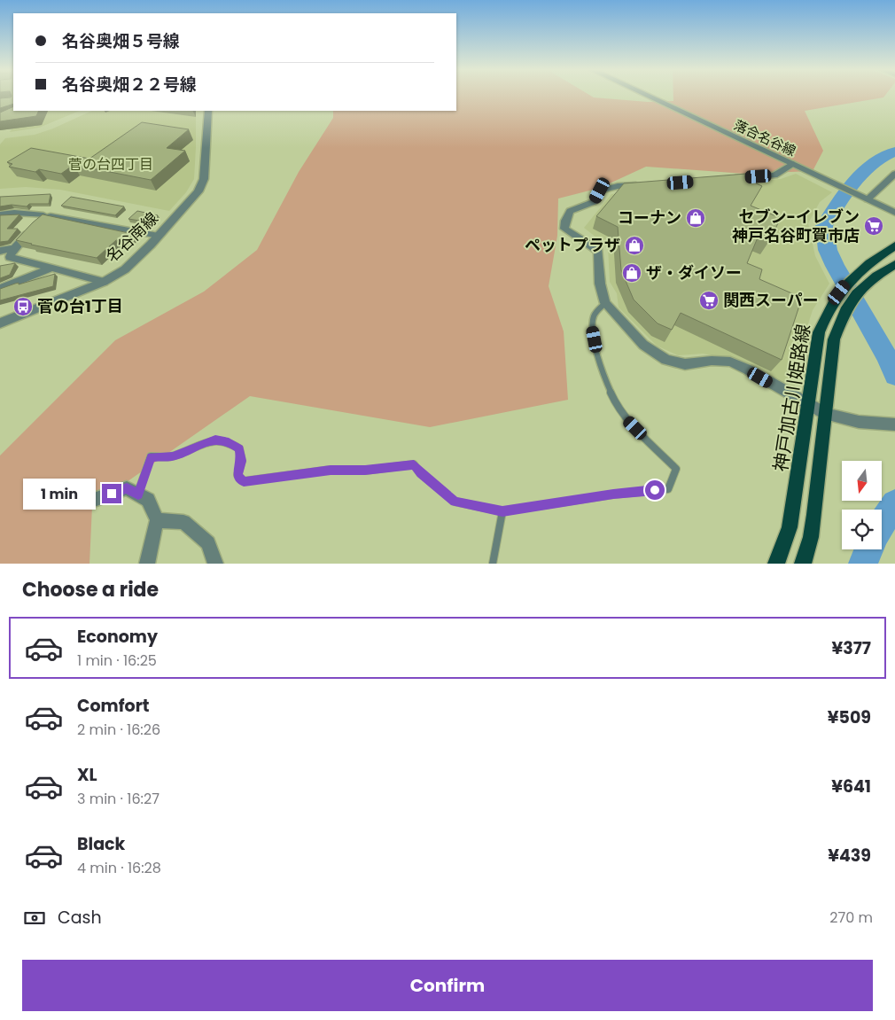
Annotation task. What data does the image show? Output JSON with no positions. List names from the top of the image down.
{
  "streets": {
    "main road": ["神戸加古川姫路線"],
    "street": ["落合名谷線", "名谷南線"]
  },
  "districts": ["菅の台四丁目"],
  "places": {
    "shop": ["コーナン", "ペットプラザ", "ザ・ダイソー"],
    "supermarket": ["セブン-イレブン 神戸名谷町賀市店", "関西スーパー"],
    "bus stop": ["菅の台1丁目"]
  },
  "north": "bottom",
  "page": {
    "banner": ["名谷奥畑５号線", "名谷奥畑２２号線"],
    "bubble": "1 min",
    "heading": "Choose a ride",
    "list": [
      {
        "name": "Economy",
        "note": "1 min · 16:25",
        "value": "¥377"
      },
      {
        "name": "Comfort",
        "note": "2 min · 16:26",
        "value": "¥509"
      },
      {
        "name": "XL",
        "note": "3 min · 16:27",
        "value": "¥641"
      },
      {
        "name": "Black",
        "note": "4 min · 16:28",
        "value": "¥439"
      }
    ],
    "pay": ["Cash", "270 m"],
    "buttons": "Confirm"
  }
}
